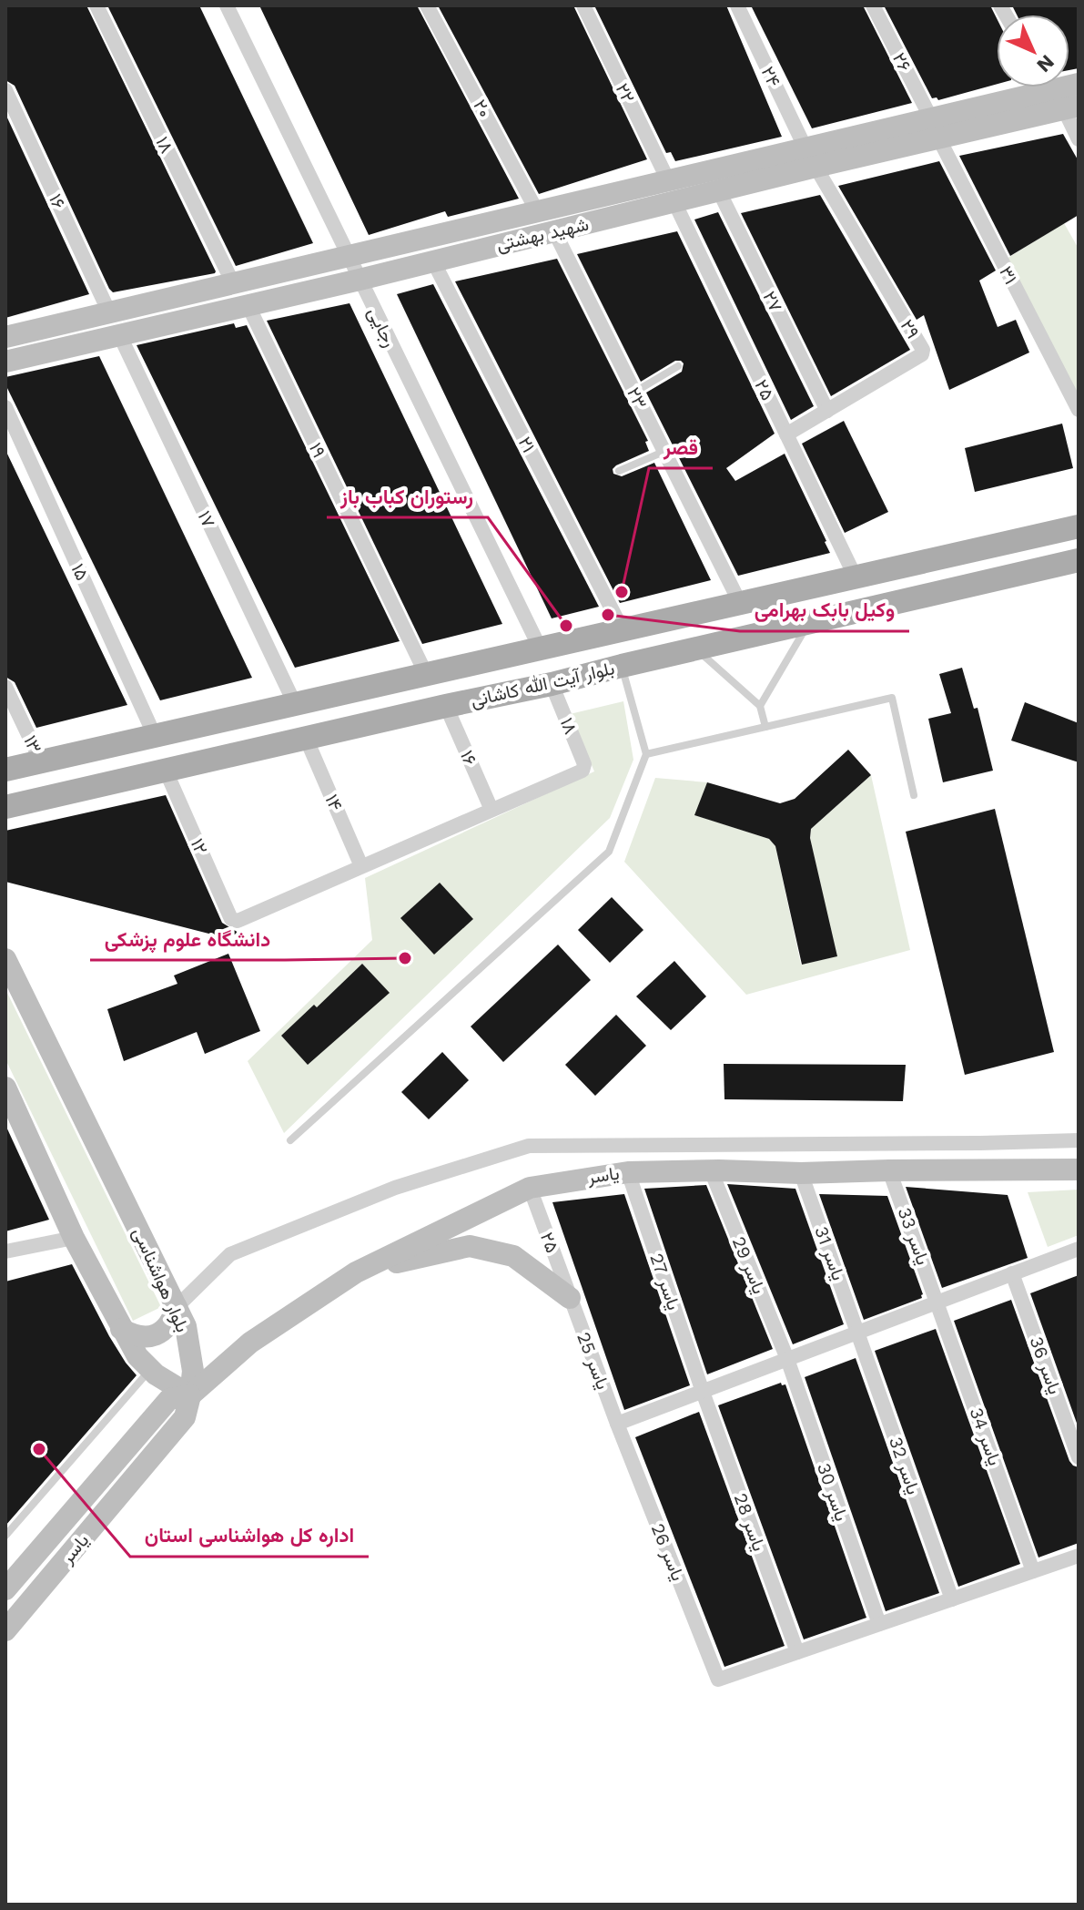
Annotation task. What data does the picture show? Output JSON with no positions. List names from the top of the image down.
{
  "streets": {
    "main road": [
      "شهید بهشتی",
      "بلوار آیت الله کاشانی",
      "یاسر",
      "بلوار هواشناسی"
    ],
    "street": [
      "۲۶",
      "۲۴",
      "۲۲",
      "۲۰",
      "۱۸",
      "۱۶",
      "۳۱",
      "۲۷",
      "رجایی",
      "۲۹",
      "۲۵",
      "۲۳",
      "۲۱",
      "۱۹",
      "۱۷",
      "۱۵",
      "۱۳",
      "۱۴",
      "۱۲",
      "یاسر 33",
      "یاسر 31",
      "یاسر 29",
      "یاسر 27",
      "یاسر 25",
      "یاسر 36",
      "یاسر 34",
      "یاسر 32",
      "یاسر 30",
      "یاسر 28",
      "یاسر 26"
    ]
  },
  "crossings": [
    ["۲۶", "شهید بهشتی"],
    ["۲۴", "شهید بهشتی"],
    ["۲۴", "۲۹"],
    ["۲۲", "شهید بهشتی"],
    ["۲۰", "شهید بهشتی"],
    ["۱۸", "۱۶"],
    ["۱۸", "شهید بهشتی"],
    ["۱۸", "بلوار آیت الله کاشانی"],
    ["۱۶", "شهید بهشتی"],
    ["۱۶", "بلوار آیت الله کاشانی"],
    ["شهید بهشتی", "۳۱"],
    ["شهید بهشتی", "۲۷"],
    ["شهید بهشتی", "رجایی"],
    ["شهید بهشتی", "۲۹"],
    ["شهید بهشتی", "۲۵"],
    ["شهید بهشتی", "۲۳"],
    ["شهید بهشتی", "۲۱"],
    ["شهید بهشتی", "۱۹"],
    ["شهید بهشتی", "۱۷"],
    ["۲۷", "۲۹"],
    ["رجایی", "بلوار آیت الله کاشانی"],
    ["۲۹", "۲۵"],
    ["۲۵", "بلوار آیت الله کاشانی"],
    ["۲۵", "یاسر"],
    ["۲۵", "یاسر 25"],
    ["۲۳", "بلوار آیت الله کاشانی"],
    ["۲۱", "بلوار آیت الله کاشانی"],
    ["۱۹", "بلوار آیت الله کاشانی"],
    ["۱۷", "بلوار آیت الله کاشانی"],
    ["۱۵", "بلوار آیت الله کاشانی"],
    ["بلوار آیت الله کاشانی", "۱۳"],
    ["بلوار آیت الله کاشانی", "۱۴"],
    ["بلوار آیت الله کاشانی", "۱۲"],
    ["۱۴", "۱۲"],
    ["یاسر", "یاسر 33"],
    ["یاسر", "یاسر 31"],
    ["یاسر", "یاسر 29"],
    ["یاسر", "بلوار هواشناسی"],
    ["یاسر", "یاسر 27"],
    ["یاسر 33", "یاسر 34"],
    ["یاسر 31", "یاسر 32"],
    ["یاسر 29", "یاسر 30"],
    ["یاسر 27", "یاسر 28"],
    ["یاسر 25", "یاسر 26"],
    ["یاسر 28", "یاسر 26"]
  ],
  "places": [
    "قصر",
    "وکیل بابک بهرامی",
    "رستوران کباب باز",
    "دانشگاه علوم پزشکی",
    "اداره کل هواشناسی استان"
  ],
  "north": "bottom right"
}
